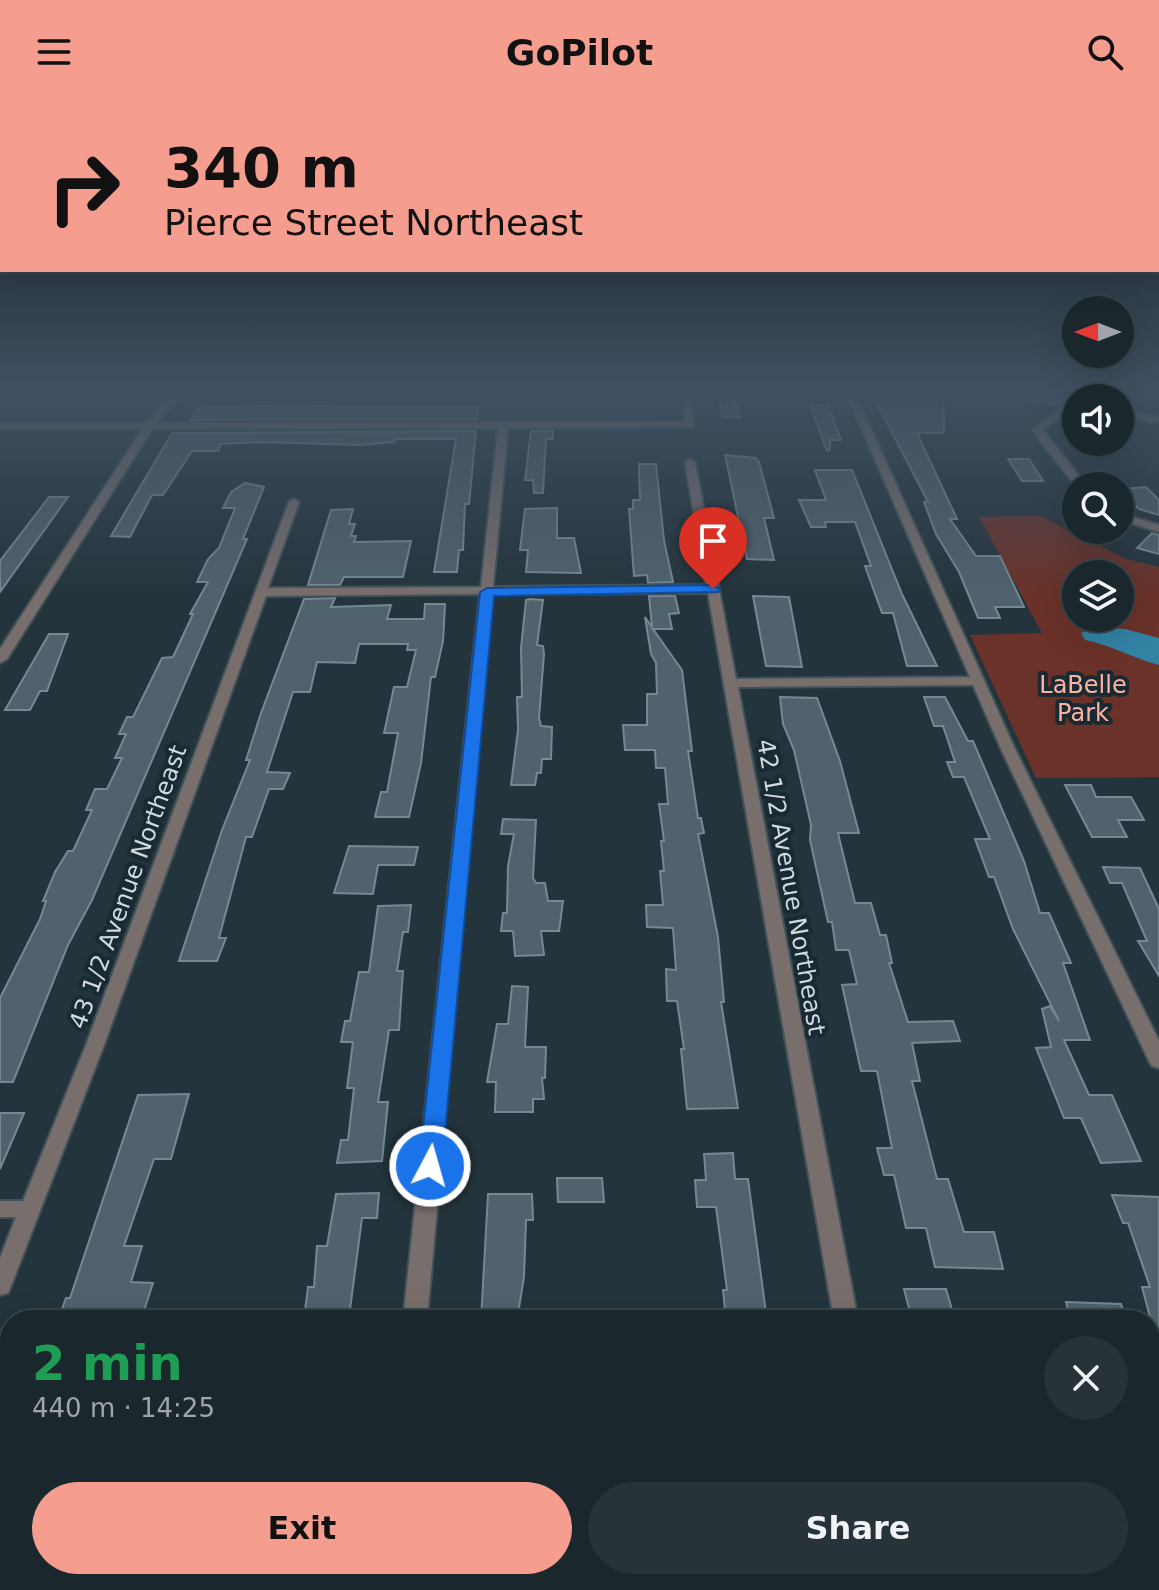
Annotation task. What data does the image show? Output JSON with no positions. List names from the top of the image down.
{
  "streets": {
    "street": ["43 1/2 Avenue Northeast", "42 1/2 Avenue Northeast"]
  },
  "parks": ["LaBelle Park"],
  "north": "left",
  "page": {
    "header": "GoPilot",
    "turn": ["340 m", "Pierce Street Northeast"],
    "heading": ["2 min", "440 m · 14:25"],
    "buttons": ["Exit", "Share"]
  }
}
